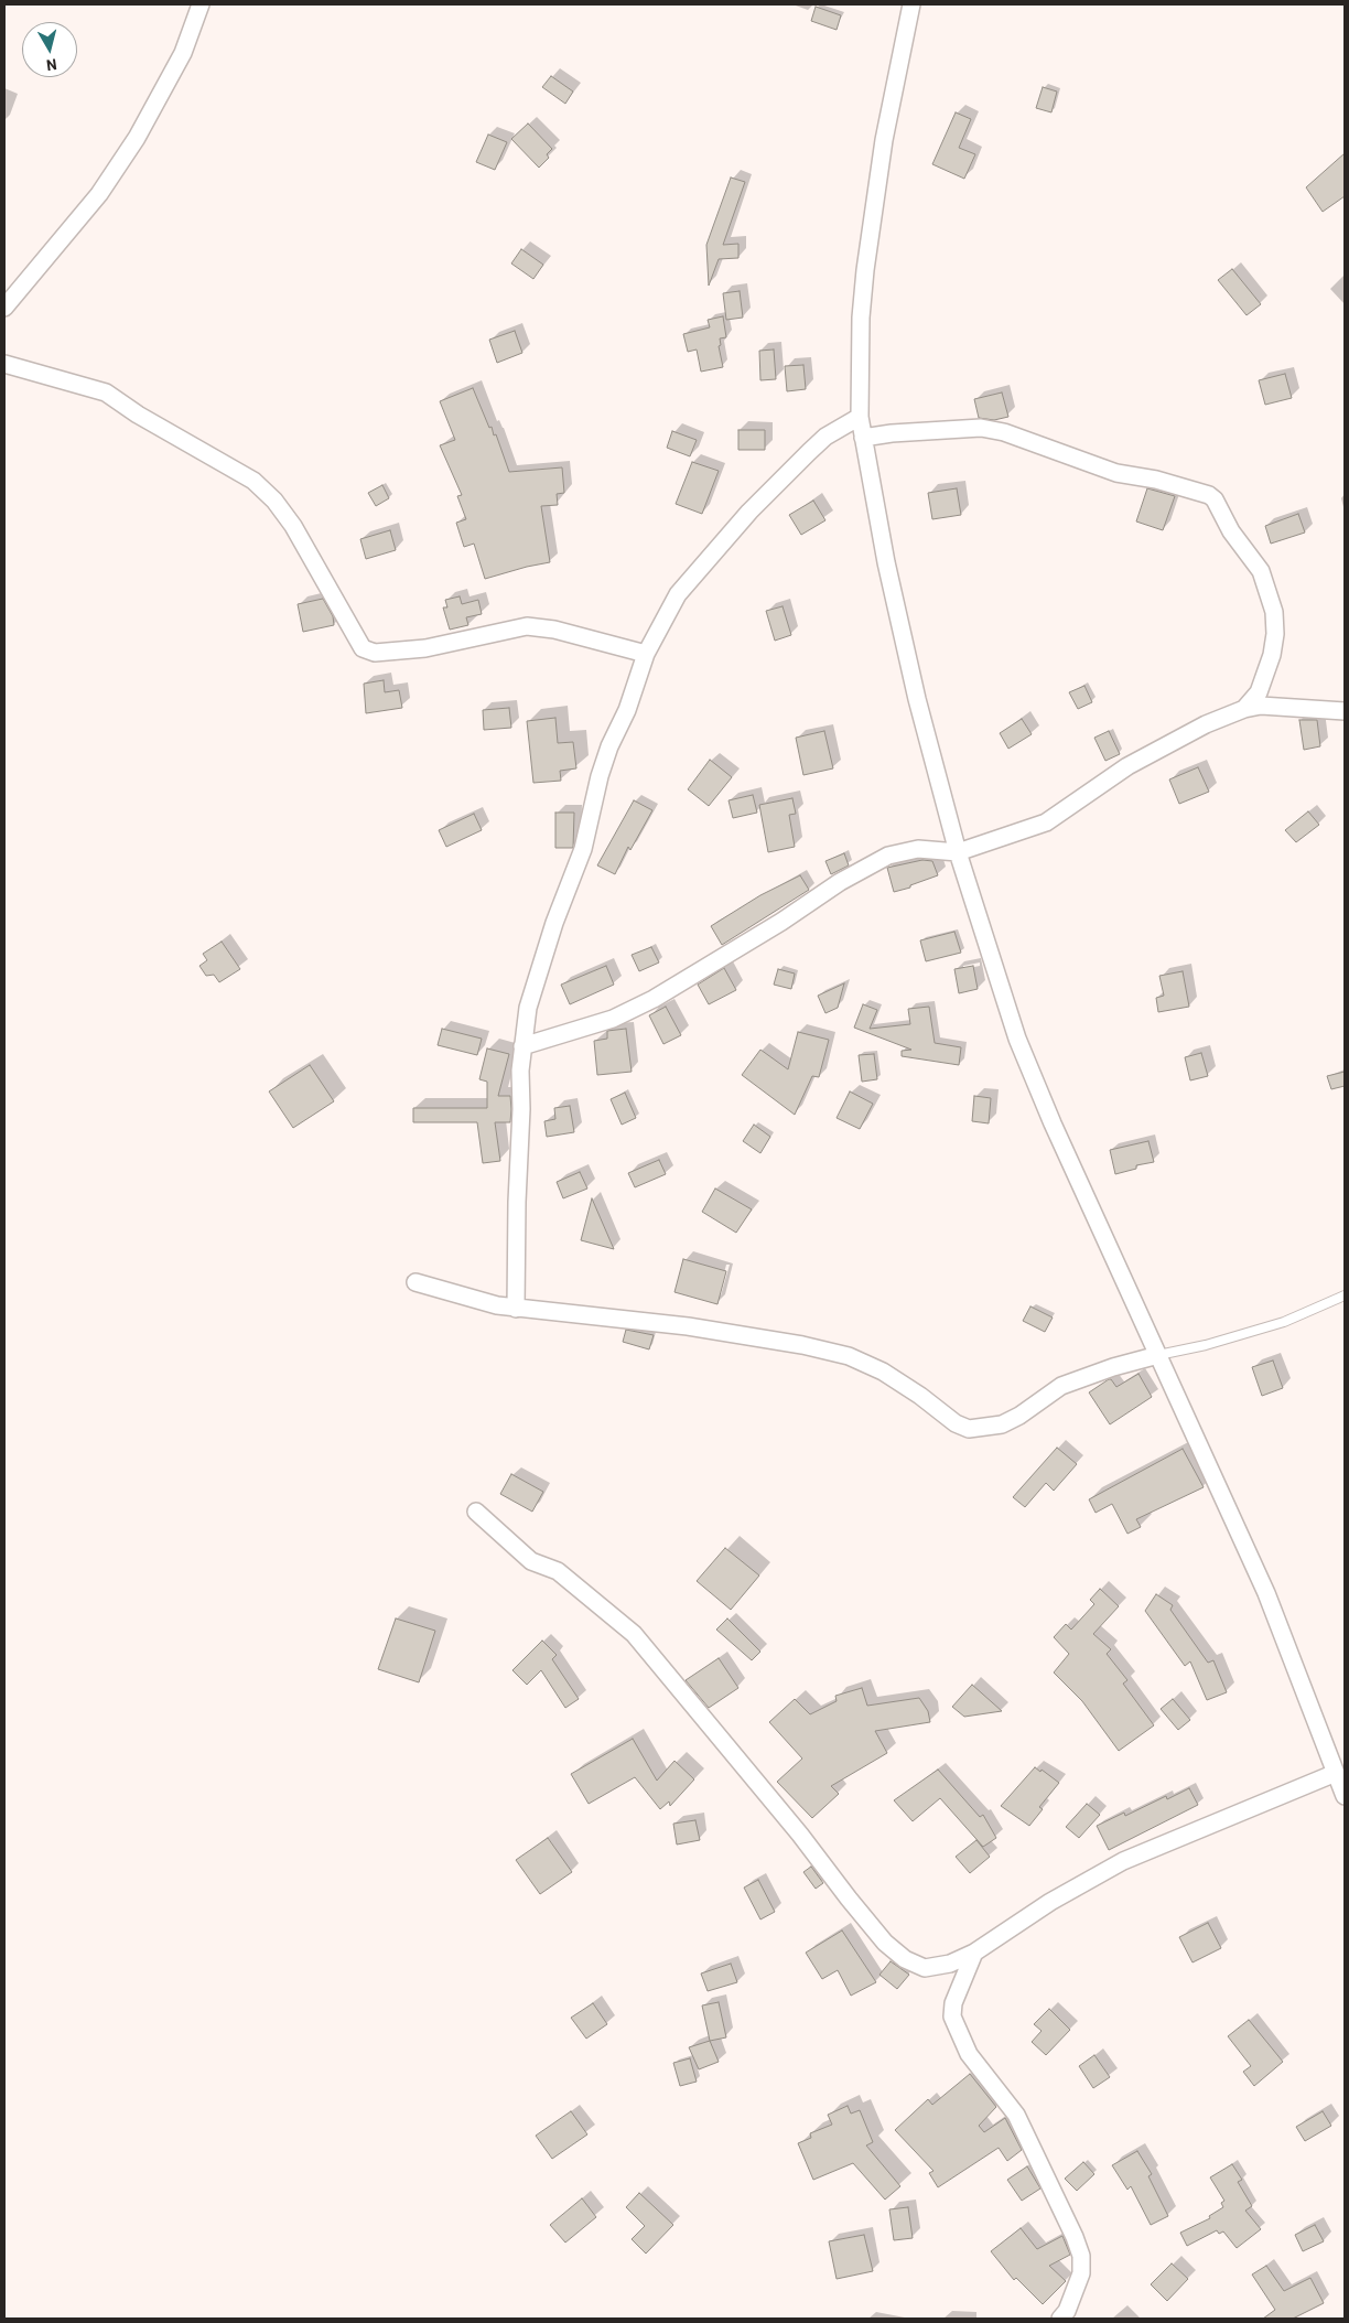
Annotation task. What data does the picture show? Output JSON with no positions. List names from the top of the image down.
{
  "north": "bottom"
}
